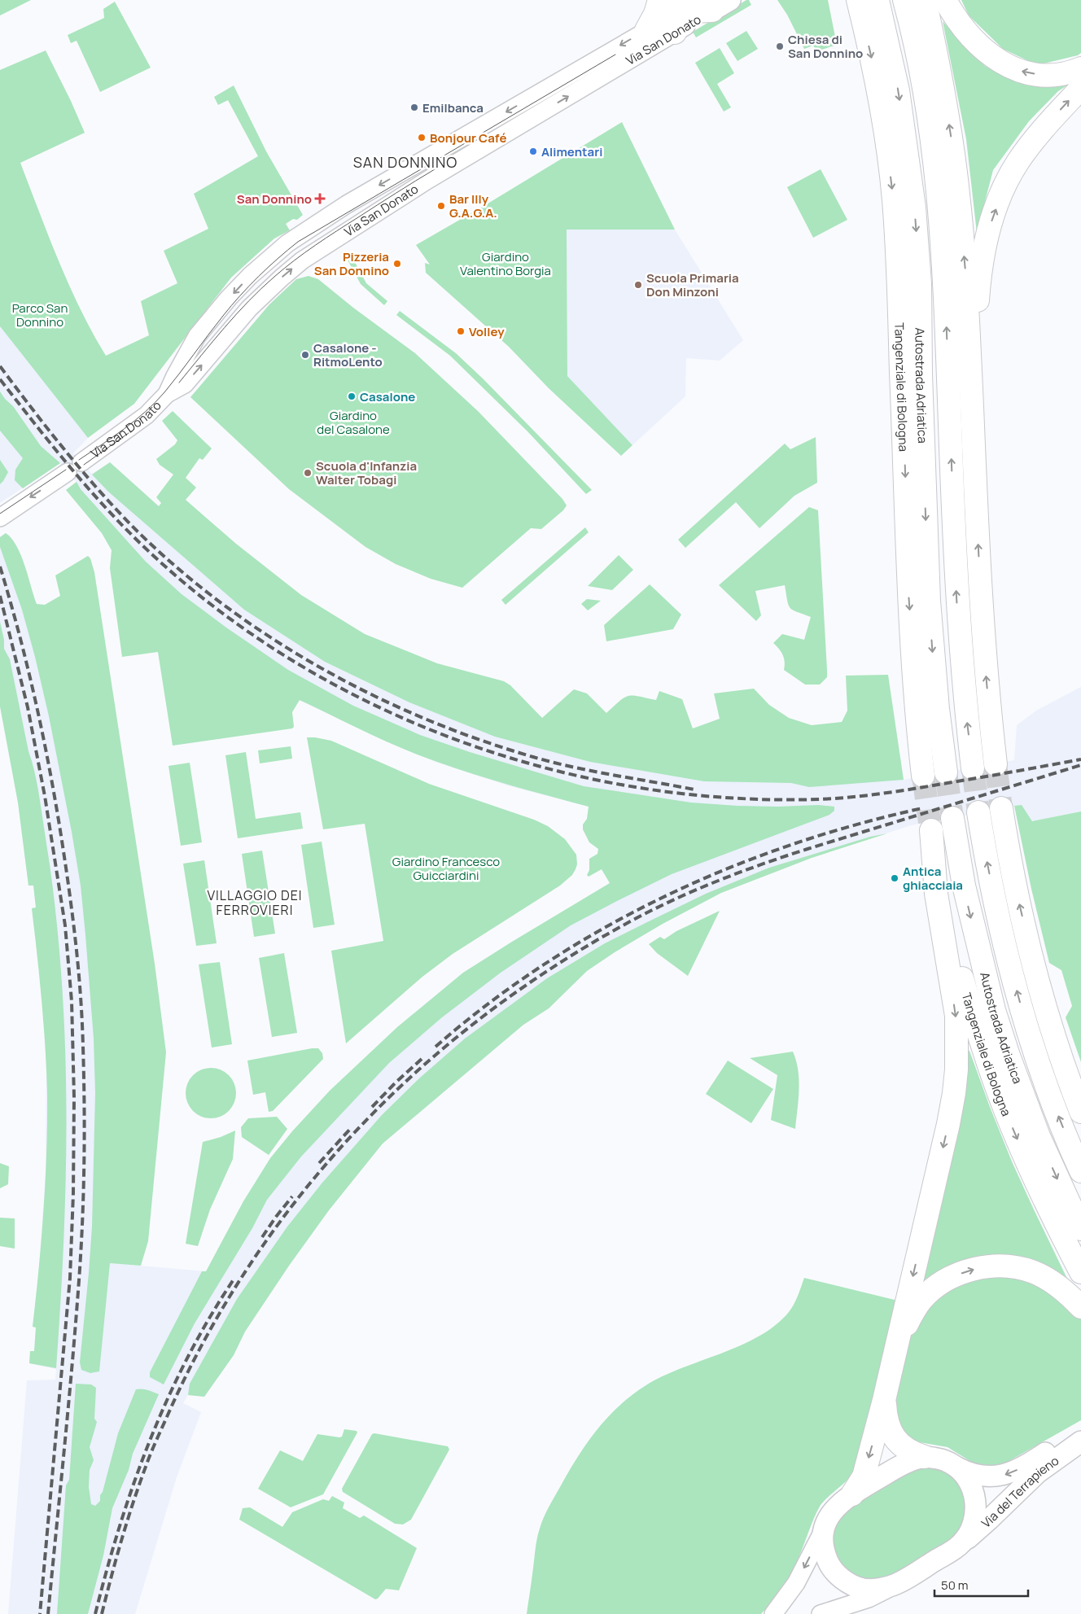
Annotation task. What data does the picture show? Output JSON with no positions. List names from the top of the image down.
{
  "streets": {
    "highway": ["Autostrada Adriatica", "Tangenziale di Bologna"],
    "main road": ["Via San Donato", "Via del Terrapieno"]
  },
  "districts": ["SAN DONNINO", "VILLAGGIO DEI FERROVIERI"],
  "parks": [
    "Giardino Valentino Borgia",
    "Parco San Donnino",
    "Giardino del Casalone",
    "Giardino Francesco Guicciardini"
  ],
  "places": {
    "other": [
      "Chiesa di San Donnino",
      "Emilbanca",
      "Bonjour Café",
      "Alimentari",
      "Bar Illy G.A.G.A.",
      "Pizzeria San Donnino",
      "Scuola Primaria Don Minzoni",
      "Volley",
      "Casalone - RitmoLento",
      "Casalone",
      "Scuola d'Infanzia Walter Tobagi",
      "Antica ghiacciaia"
    ],
    "health": ["San Donnino"]
  },
  "scale_bar": "50 m"
}
